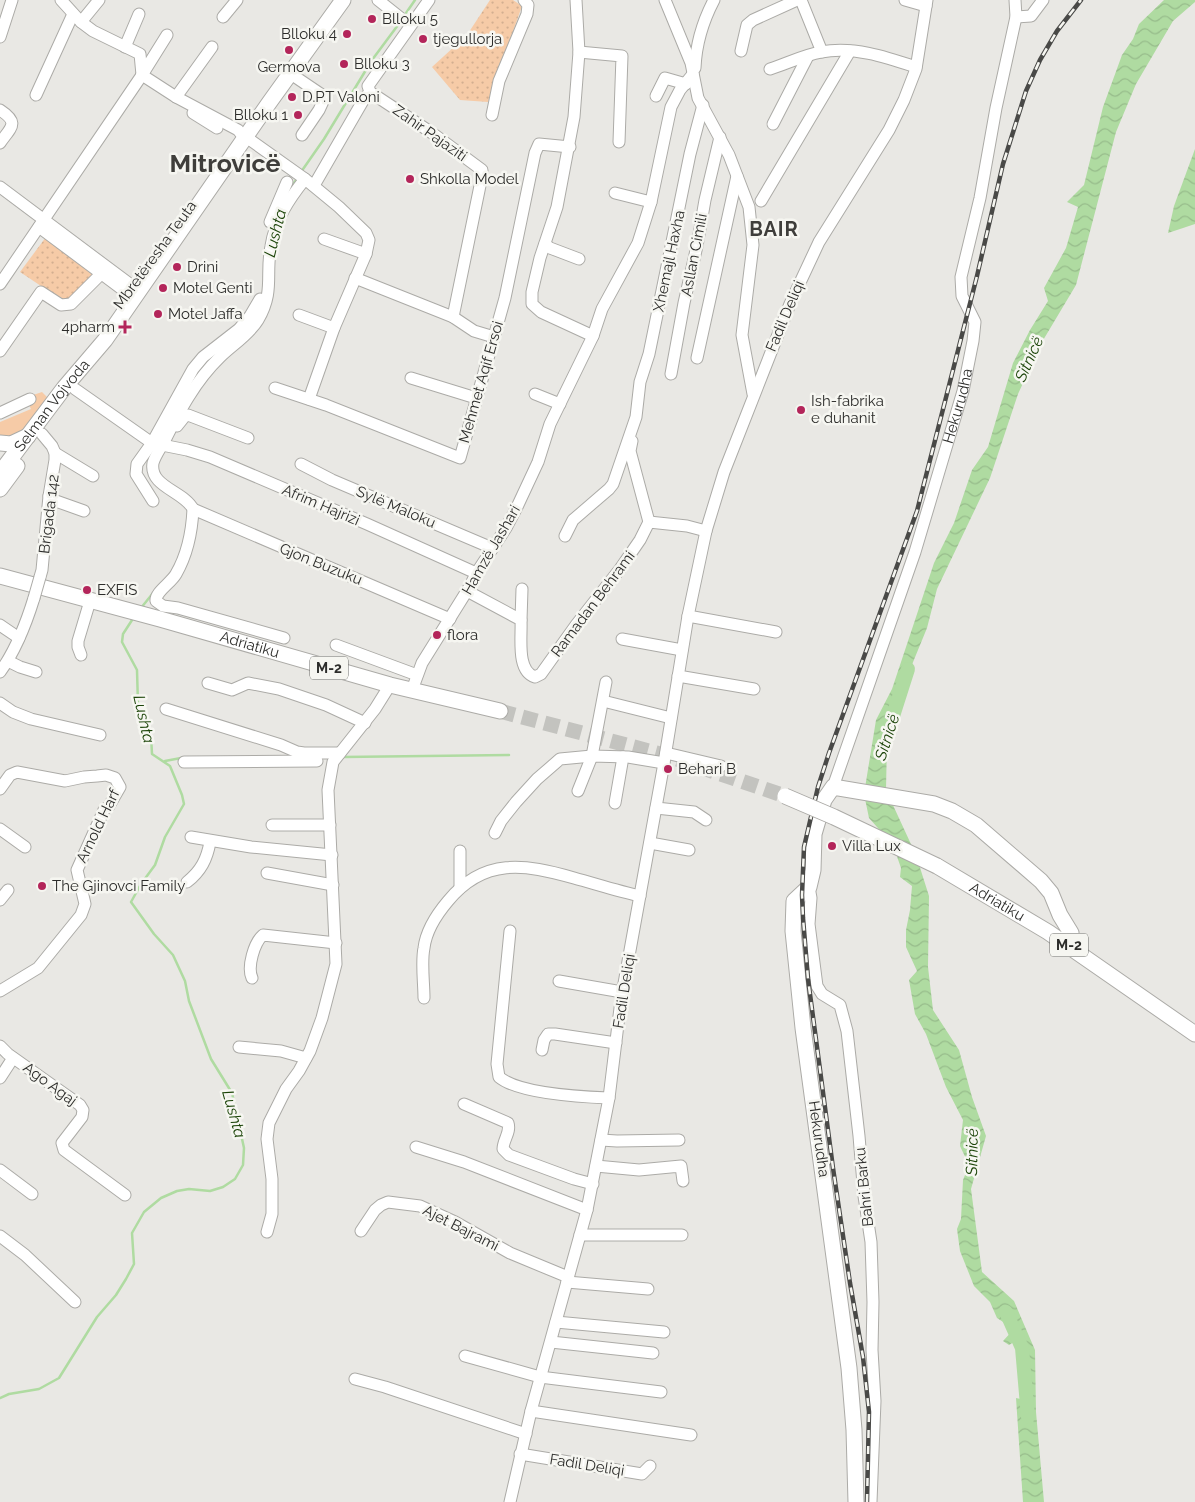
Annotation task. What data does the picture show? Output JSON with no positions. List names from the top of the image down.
{
  "streets": {
    "main road": [
      "Mbretëresha Teuta",
      "Selman Vojvoda",
      "Hekurudha",
      "Adriatiku",
      "M-2"
    ],
    "street": [
      "Zahir Pajaziti",
      "Asllan Cimili",
      "Xhemajl Haxha",
      "Fadil Deliqi",
      "Mehmet Aqif Ersoi",
      "Afrim Hajrizi",
      "Sylë Maloku",
      "Brigada 142",
      "Hamzë Jashari",
      "Gjon Buzuku",
      "Ramadan Behrami",
      "Arnold Harf",
      "Ago Agaj",
      "Bahri Barku",
      "Ajet Bajrami"
    ]
  },
  "crossings": [
    ["Mbretëresha Teuta", "Selman Vojvoda"],
    ["Mbretëresha Teuta", "Afrim Hajrizi"],
    ["Xhemajl Haxha", "Ramadan Behrami"],
    ["Fadil Deliqi", "Ajet Bajrami"],
    ["Selman Vojvoda", "Afrim Hajrizi"],
    ["Selman Vojvoda", "Brigada 142"],
    ["Hekurudha", "Bahri Barku"],
    ["Afrim Hajrizi", "Hamzë Jashari"],
    ["Sylë Maloku", "Hamzë Jashari"],
    ["Hamzë Jashari", "Gjon Buzuku"],
    ["Hamzë Jashari", "Adriatiku"]
  ],
  "districts": ["Mitrovicë", "BAIR"],
  "water": ["Lushta", "Sitnicë"],
  "places": {
    "other": [
      "Blloku 5",
      "Blloku 4",
      "tjegullorja",
      "Germova",
      "Blloku 3",
      "D.P.T Valoni",
      "Blloku 1",
      "Shkolla Model",
      "Drini",
      "Motel Genti",
      "Motel Jaffa",
      "Ish-fabrika e duhanit",
      "EXFIS",
      "flora",
      "Behari B",
      "Villa Lux",
      "The Gjinovci Family"
    ],
    "health": ["4pharm"]
  }
}
